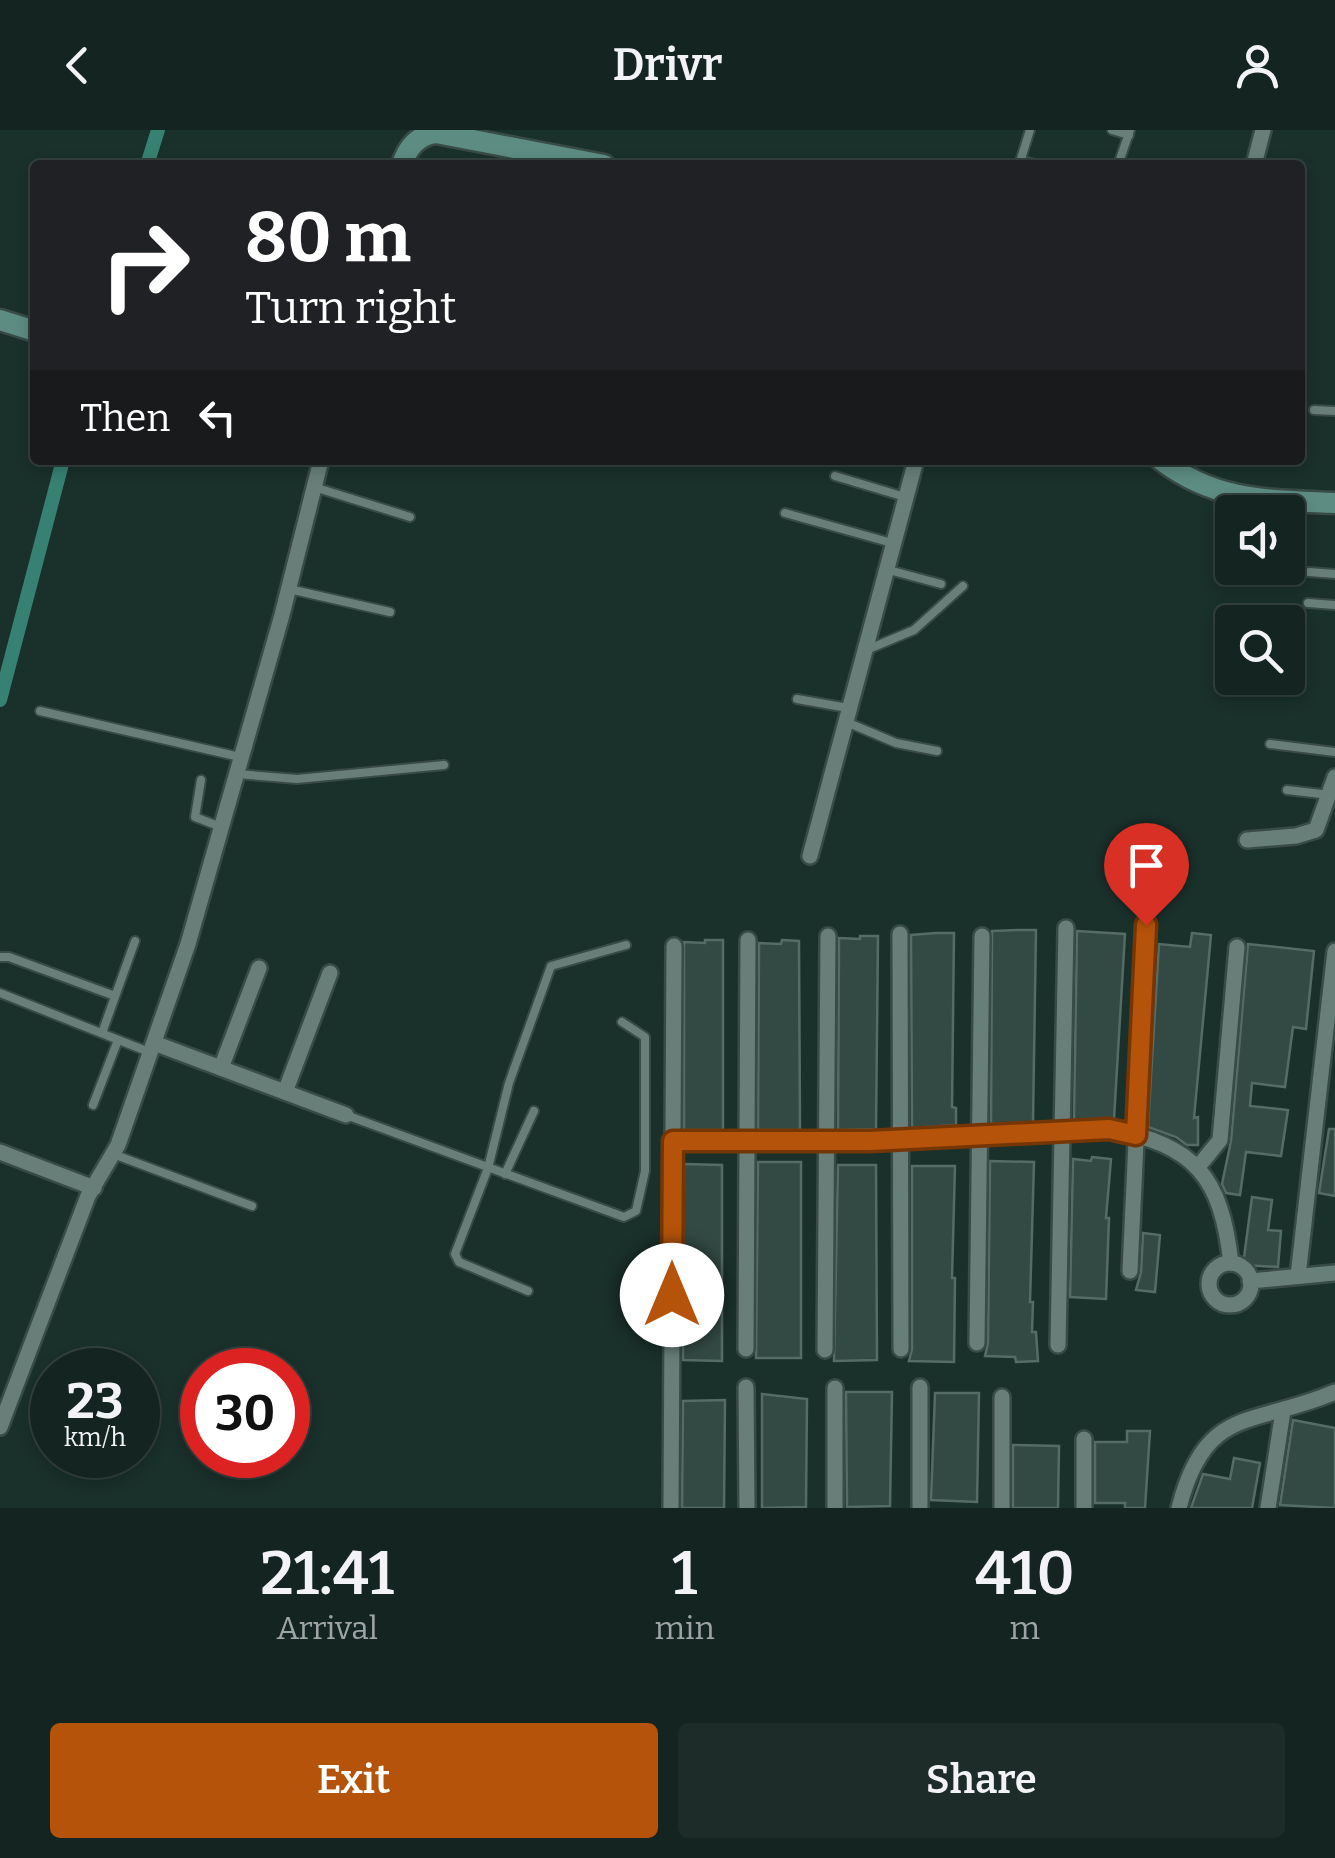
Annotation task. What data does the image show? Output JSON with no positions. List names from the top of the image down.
{
  "page": {
    "header": "Drivr",
    "turn": ["80 m", "Turn right"],
    "then": "Then",
    "speed": "23 km/h",
    "limit": "30",
    "eta": [
      "21:41",
      "Arrival",
      "1",
      "min",
      "410",
      "m"
    ],
    "buttons": ["Exit", "Share"]
  }
}
